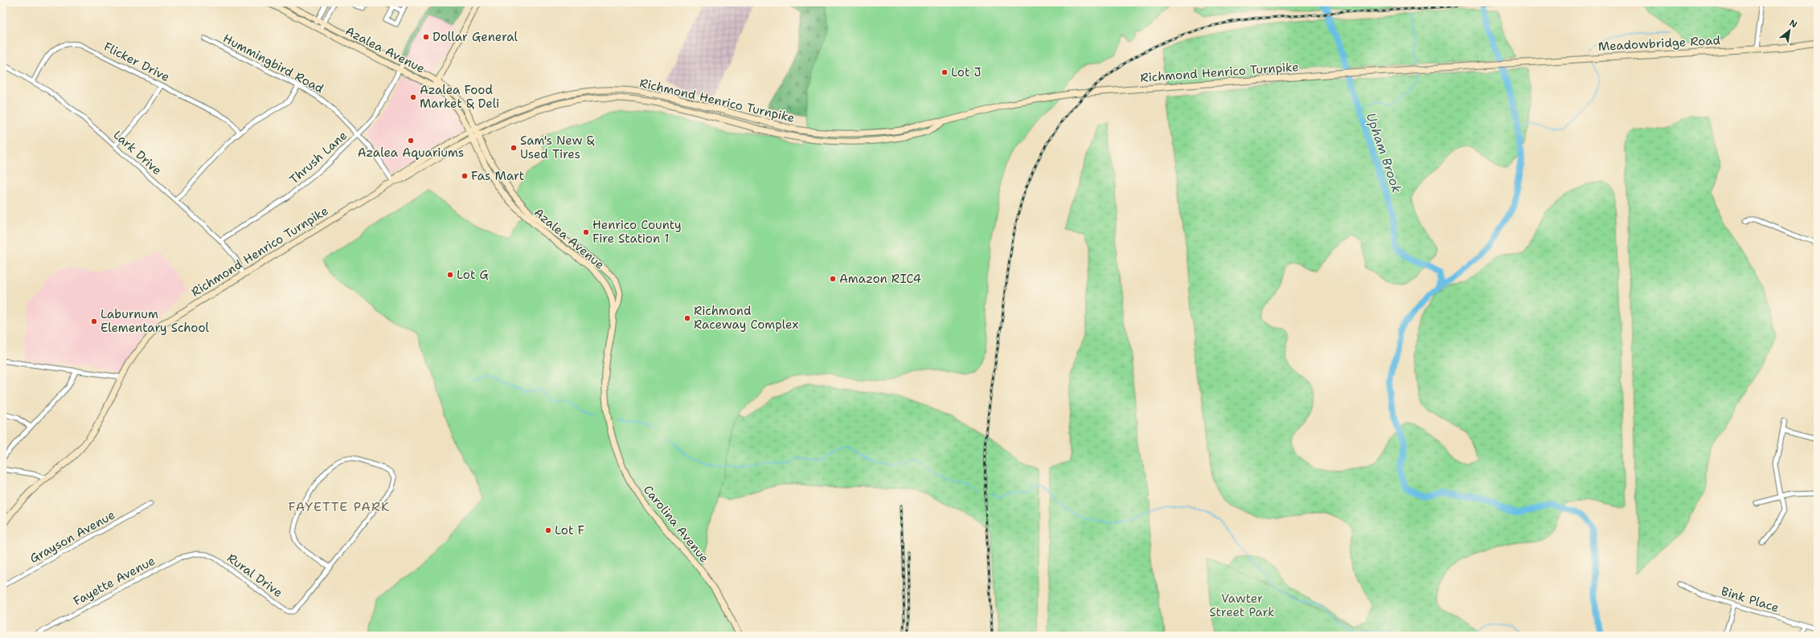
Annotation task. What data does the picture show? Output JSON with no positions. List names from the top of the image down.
{
  "streets": {
    "main road": [
      "Meadowbridge Road",
      "Azalea Avenue",
      "Richmond Henrico Turnpike",
      "Carolina Avenue"
    ],
    "street": [
      "Flicker Drive",
      "Hummingbird Road",
      "Lark Drive",
      "Thrush Lane",
      "Grayson Avenue",
      "Rural Drive",
      "Fayette Avenue",
      "Bink Place"
    ]
  },
  "crossings": [
    ["Meadowbridge Road", "Richmond Henrico Turnpike"],
    ["Azalea Avenue", "Richmond Henrico Turnpike"],
    ["Azalea Avenue", "Thrush Lane"],
    ["Azalea Avenue", "Carolina Avenue"],
    ["Flicker Drive", "Lark Drive"],
    ["Hummingbird Road", "Richmond Henrico Turnpike"],
    ["Hummingbird Road", "Thrush Lane"],
    ["Richmond Henrico Turnpike", "Lark Drive"],
    ["Lark Drive", "Thrush Lane"],
    ["Rural Drive", "Fayette Avenue"]
  ],
  "districts": ["FAYETTE PARK"],
  "water": ["Upham Brook"],
  "parks": ["Vawter Street Park"],
  "places": [
    "Dollar General",
    "Lot J",
    "Azalea Food Market & Deli",
    "Azalea Aquariums",
    "Sam's New & Used Tires",
    "Fas Mart",
    "Henrico County Fire Station 1",
    "Lot G",
    "Amazon RIC4",
    "Richmond Raceway Complex",
    "Laburnum Elementary School",
    "Lot F"
  ],
  "north": "top right"
}
